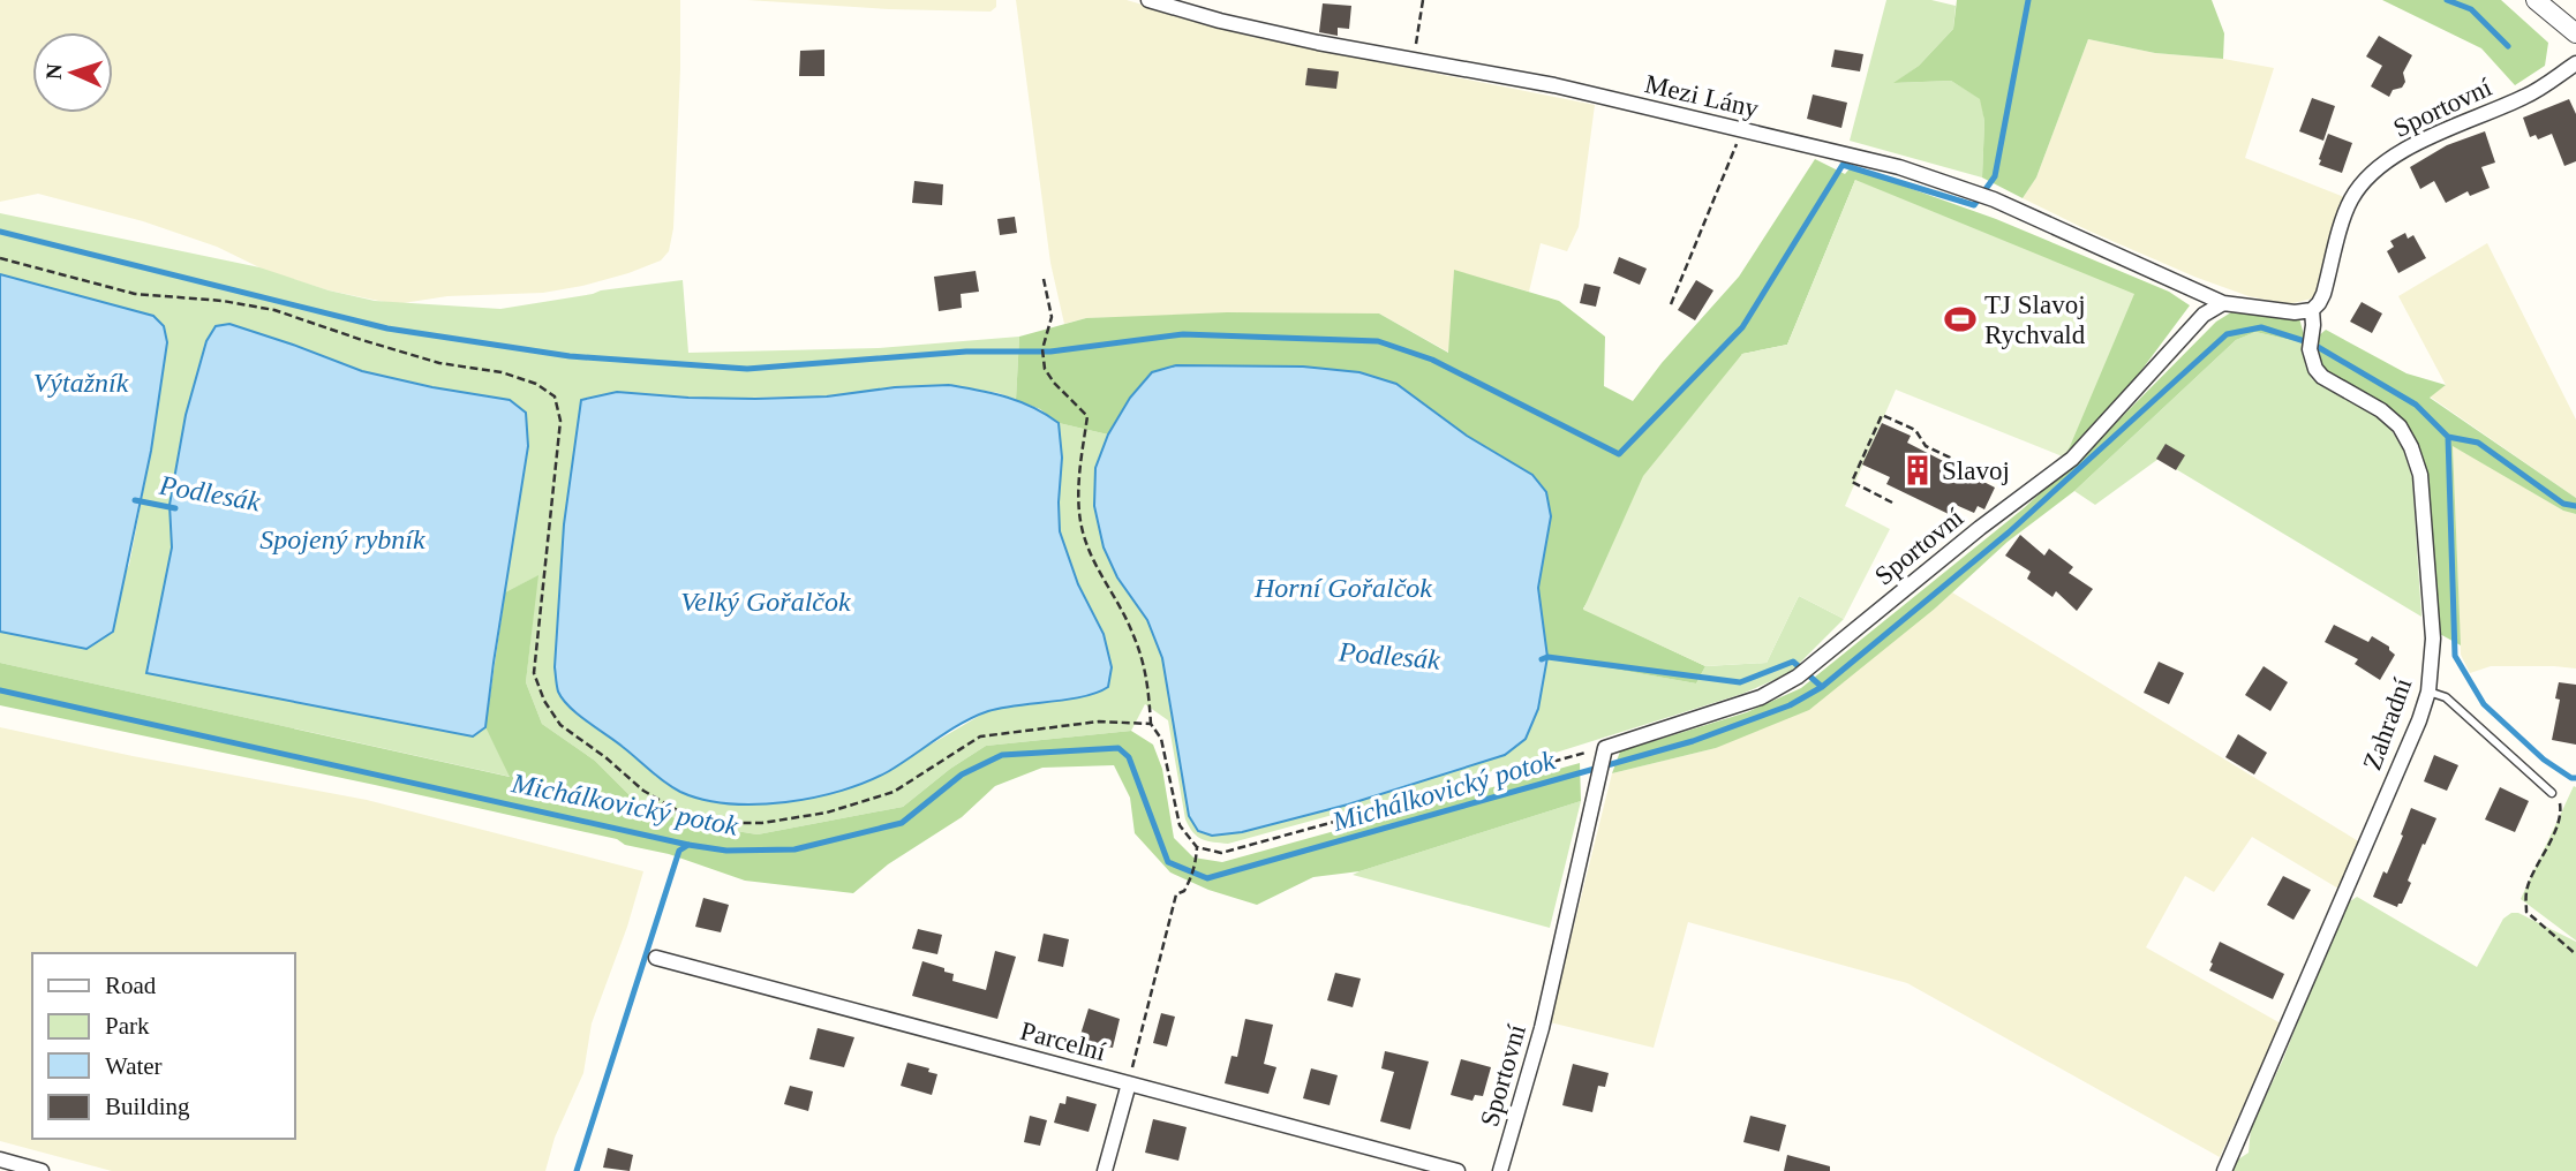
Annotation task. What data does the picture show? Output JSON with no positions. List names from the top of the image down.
{
  "streets": {
    "street": [
      "Mezi Lány",
      "Sportovní",
      "Zahradní",
      "Parcelní"
    ]
  },
  "crossings": [
    ["Mezi Lány", "Sportovní"],
    ["Sportovní", "Zahradní"]
  ],
  "water": [
    "Výtažník",
    "Podlesák",
    "Spojený rybník",
    "Horní Gořalčok",
    "Velký Gořalčok",
    "Michálkovický potok"
  ],
  "places": {
    "sports": ["TJ Slavoj Rychvald"],
    "building": ["Slavoj"]
  },
  "legend": [
    "Road",
    "Park",
    "Water",
    "Building"
  ],
  "north": "left"
}
